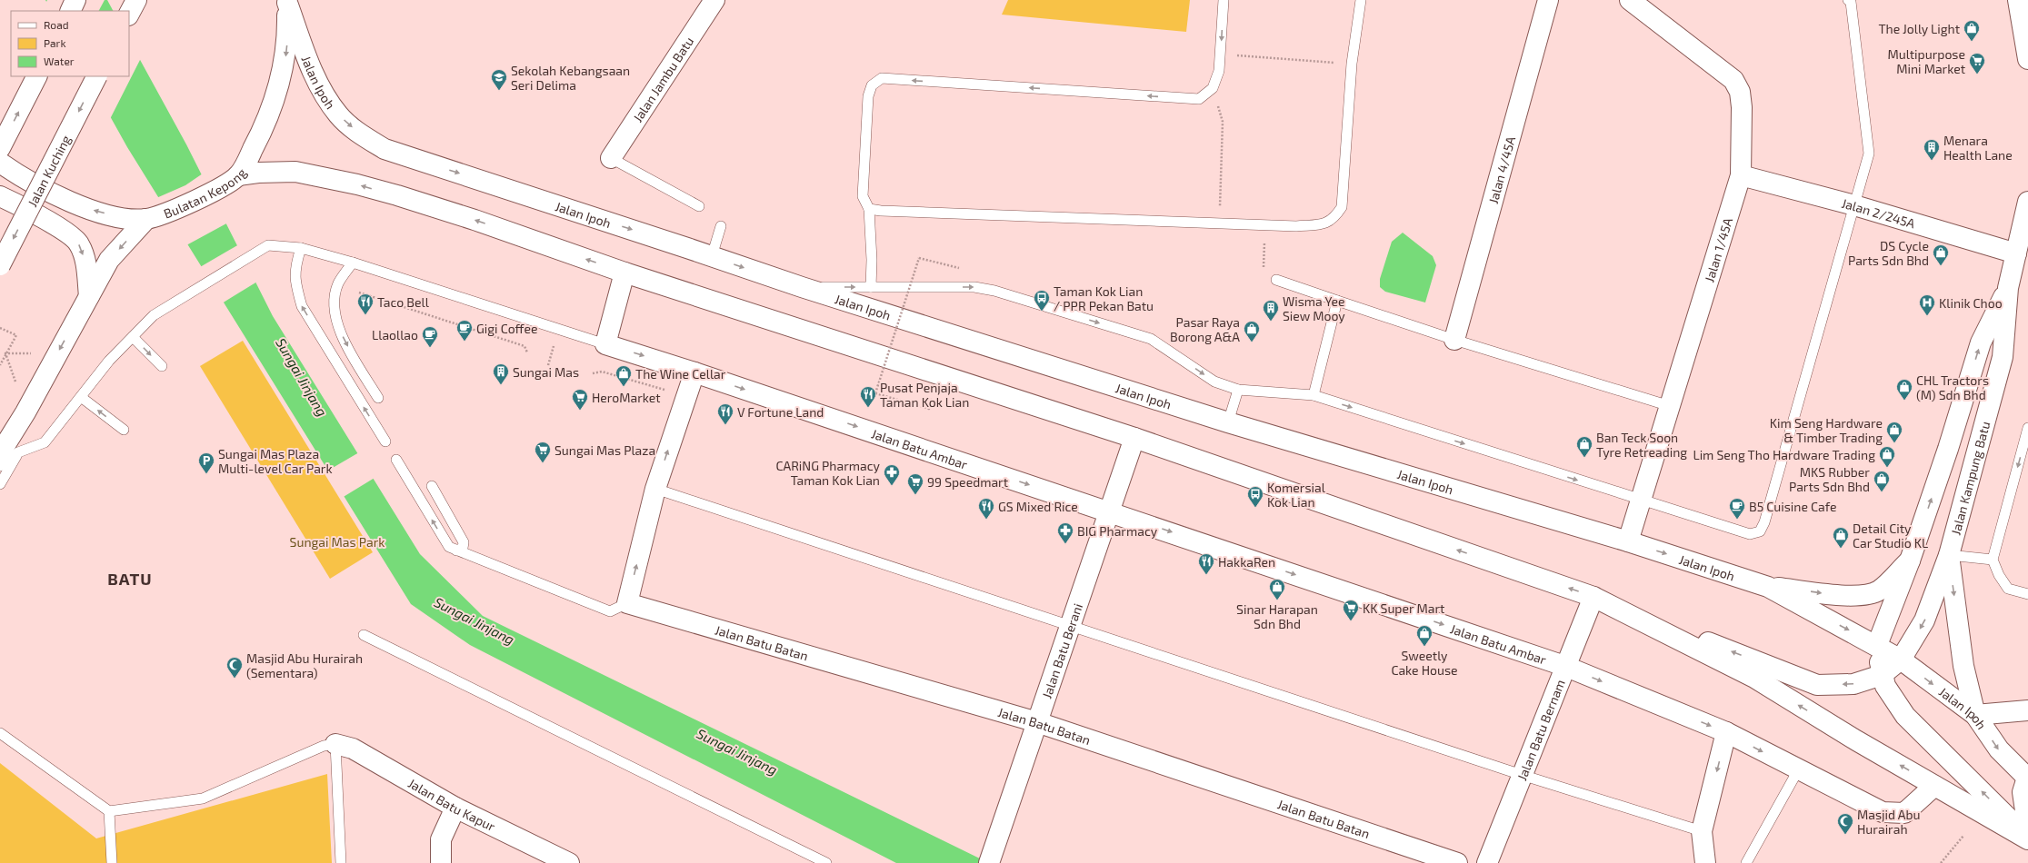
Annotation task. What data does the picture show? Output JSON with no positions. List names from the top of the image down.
{
  "streets": {
    "main road": [
      "Jalan Jambu Batu",
      "Jalan Ipoh",
      "Jalan 4/45A",
      "Jalan Kuching",
      "Bulatan Kepong",
      "Jalan 2/245A",
      "Jalan 1/45A",
      "Jalan Batu Ambar",
      "Jalan Kampung Batu",
      "Jalan Batu Batan",
      "Jalan Batu Berani",
      "Jalan Batu Bernam",
      "Jalan Batu Kapur"
    ]
  },
  "crossings": [
    ["Jalan Ipoh", "Bulatan Kepong"],
    ["Jalan Ipoh", "Jalan 1/45A"],
    ["Jalan Ipoh", "Jalan Kampung Batu"],
    ["Jalan 2/245A", "Jalan 1/45A"],
    ["Jalan 2/245A", "Jalan Kampung Batu"],
    ["Jalan Batu Ambar", "Jalan Batu Berani"],
    ["Jalan Batu Ambar", "Jalan Batu Bernam"],
    ["Jalan Batu Batan", "Jalan Batu Berani"]
  ],
  "districts": ["BATU"],
  "water": ["Sungai Jinjang"],
  "parks": ["Sungai Mas Park"],
  "places": {
    "shop": [
      "The Jolly Light",
      "DS Cycle Parts Sdn Bhd",
      "Pasar Raya Borong A&A",
      "The Wine Cellar",
      "CHL Tractors (M) Sdn Bhd",
      "Kim Seng Hardware & Timber Trading",
      "Ban Teck Soon Tyre Retreading",
      "Lim Seng Tho Hardware Trading",
      "MKS Rubber Parts Sdn Bhd",
      "Detail City Car Studio KL",
      "Sinar Harapan Sdn Bhd",
      "Sweetly Cake House"
    ],
    "supermarket": [
      "Multipurpose Mini Market",
      "HeroMarket",
      "Sungai Mas Plaza",
      "99 Speedmart",
      "KK Super Mart"
    ],
    "school or university": ["Sekolah Kebangsaan Seri Delima"],
    "building": ["Menara Health Lane", "Wisma Yee Siew Mooy", "Sungai Mas"],
    "bus stop": ["Taman Kok Lian / PPR Pekan Batu", "Komersial Kok Lian"],
    "restaurant": [
      "Taco Bell",
      "Pusat Penjaja Taman Kok Lian",
      "V Fortune Land",
      "GS Mixed Rice",
      "HakkaRen"
    ],
    "hospital": ["Klinik Choo"],
    "cafe": ["Gigi Coffee", "Llaollao", "B5 Cuisine Cafe"],
    "parking": ["Sungai Mas Plaza Multi-level Car Park"],
    "pharmacy": ["CARiNG Pharmacy Taman Kok Lian", "BIG Pharmacy"],
    "mosque": ["Masjid Abu Hurairah (Sementara)", "Masjid Abu Hurairah"]
  },
  "legend": ["Road", "Park", "Water"]
}
